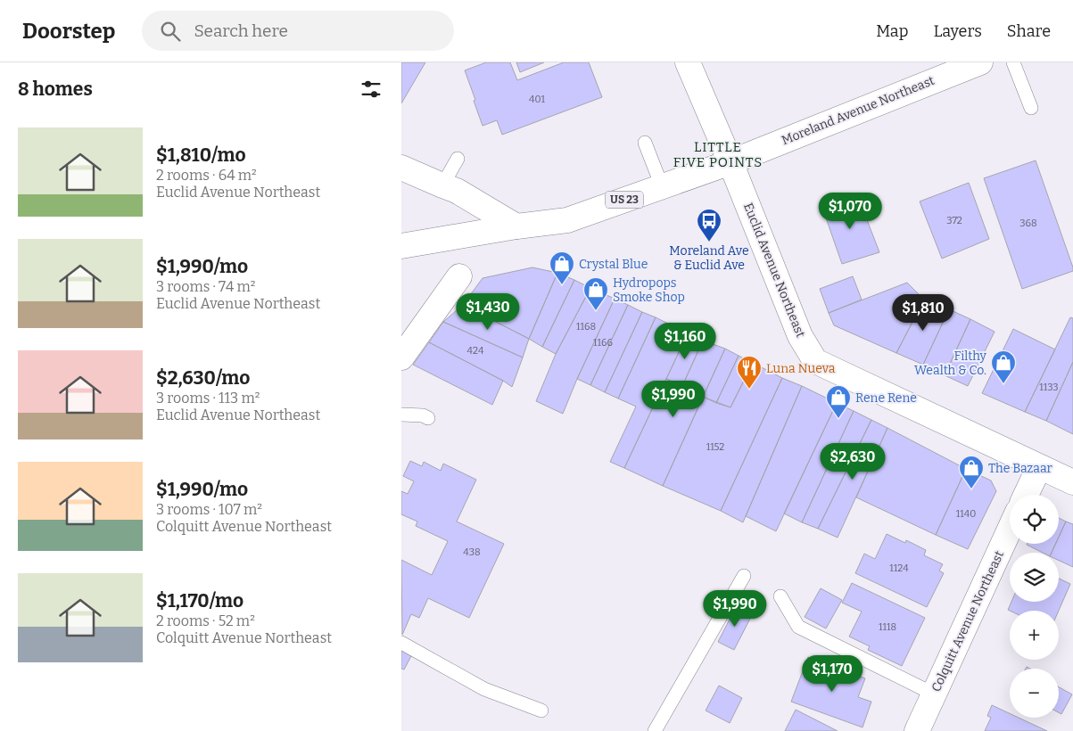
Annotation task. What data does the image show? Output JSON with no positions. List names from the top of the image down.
{
  "streets": {
    "main road": [
      "Moreland Avenue Northeast",
      "US 23",
      "Euclid Avenue Northeast",
      "Colquitt Avenue Northeast"
    ]
  },
  "crossings": [
    ["Moreland Avenue Northeast", "Euclid Avenue Northeast"]
  ],
  "districts": ["LITTLE FIVE POINTS"],
  "places": {
    "bus stop": ["Moreland Ave & Euclid Ave"],
    "shop": [
      "Crystal Blue",
      "Hydropops Smoke Shop",
      "Filthy Wealth & Co.",
      "Rene Rene",
      "The Bazaar"
    ],
    "restaurant": ["Luna Nueva"]
  },
  "house_numbers": [
    "401",
    "372",
    "368",
    "1168",
    "1166",
    "424",
    "1133",
    "1152",
    "1140",
    "438",
    "1124",
    "1118"
  ],
  "page": {
    "header": "Doorstep",
    "search": "Search here",
    "nav": ["Map", "Layers", "Share"],
    "heading": "8 homes",
    "list": [
      {
        "name": "$1,810/mo",
        "note": "2 rooms · 64 m² · Euclid Avenue Northeast"
      },
      {
        "name": "$1,990/mo",
        "note": "3 rooms · 74 m² · Euclid Avenue Northeast"
      },
      {
        "name": "$2,630/mo",
        "note": "3 rooms · 113 m² · Euclid Avenue Northeast"
      },
      {
        "name": "$1,990/mo",
        "note": "3 rooms · 107 m² · Colquitt Avenue Northeast"
      },
      {
        "name": "$1,170/mo",
        "note": "2 rooms · 52 m² · Colquitt Avenue Northeast"
      }
    ],
    "price": [
      "$1,070",
      "$1,430",
      "$1,810",
      "$1,160",
      "$1,990",
      "$2,630",
      "$1,990",
      "$1,170"
    ],
    "map_buttons": ["+", "−"]
  }
}
